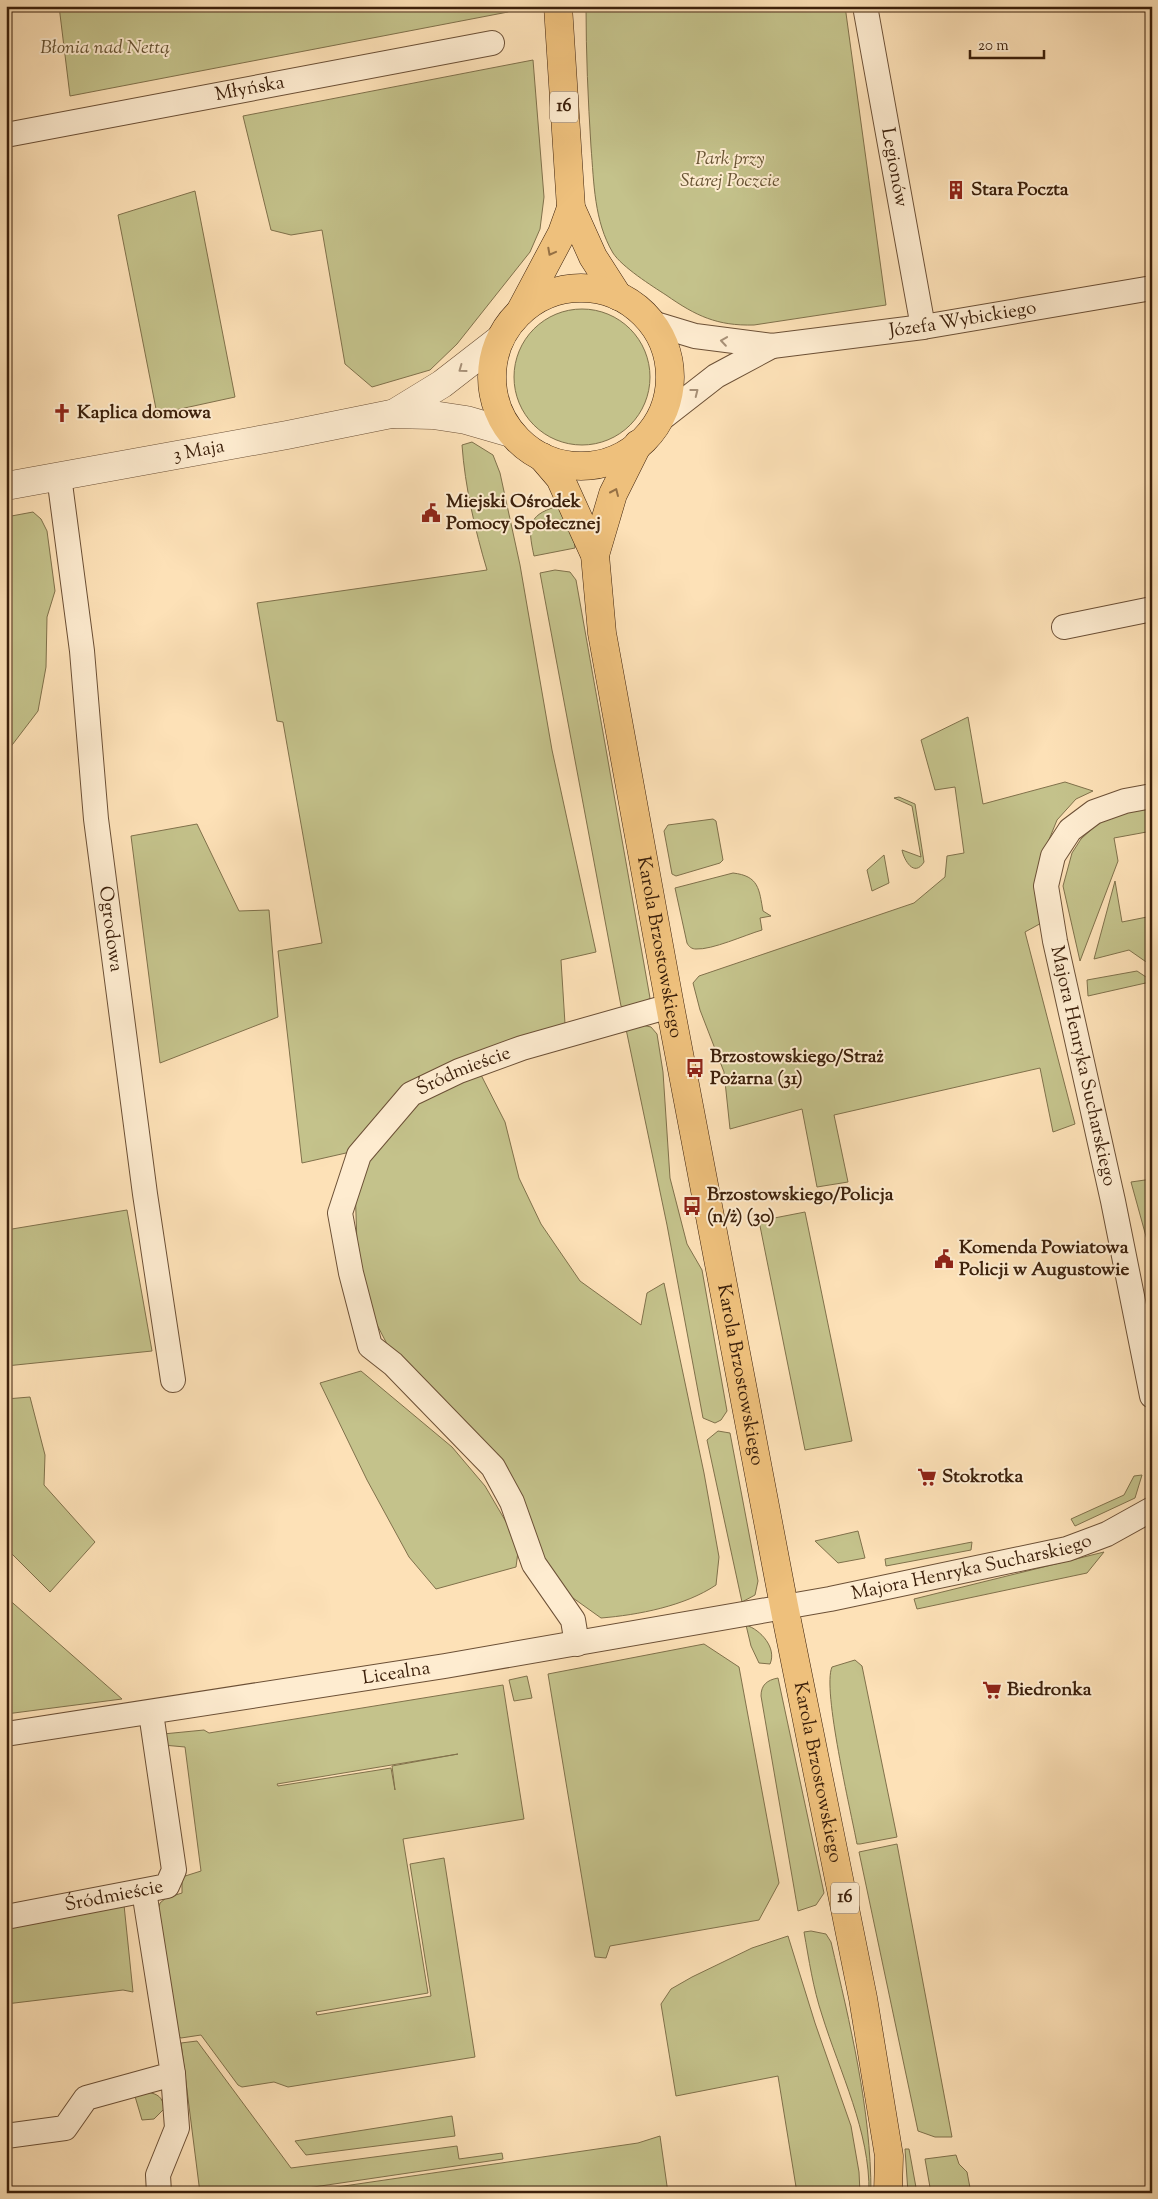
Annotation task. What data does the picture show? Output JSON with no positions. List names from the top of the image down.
{
  "streets": {
    "main road": ["16", "Karola Brzostowskiego"],
    "street": [
      "Młyńska",
      "Legionów",
      "Józefa Wybickiego",
      "3 Maja",
      "Ogrodowa",
      "Majora Henryka Sucharskiego",
      "Śródmieście",
      "Licealna"
    ]
  },
  "crossings": [
    ["16", "Józefa Wybickiego"],
    ["16", "3 Maja"],
    ["16", "Karola Brzostowskiego"],
    ["Legionów", "Józefa Wybickiego"],
    ["Józefa Wybickiego", "3 Maja"],
    ["Józefa Wybickiego", "Karola Brzostowskiego"],
    ["3 Maja", "Ogrodowa"],
    ["3 Maja", "Karola Brzostowskiego"],
    ["Karola Brzostowskiego", "Majora Henryka Sucharskiego"],
    ["Karola Brzostowskiego", "Śródmieście"],
    ["Karola Brzostowskiego", "Licealna"],
    ["Majora Henryka Sucharskiego", "Licealna"],
    ["Śródmieście", "Licealna"]
  ],
  "parks": ["Błonia nad Nettą", "Park przy Starej Poczcie"],
  "places": {
    "building": ["Stara Poczta"],
    "church": ["Kaplica domowa"],
    "public building": ["Miejski Ośrodek Pomocy Społecznej", "Komenda Powiatowa Policji w Augustowie"],
    "bus stop": ["Brzostowskiego/Straż Pożarna (31)", "Brzostowskiego/Policja (n/ż) (30)"],
    "supermarket": ["Stokrotka", "Biedronka"]
  },
  "scale_bar": "20 m"
}
